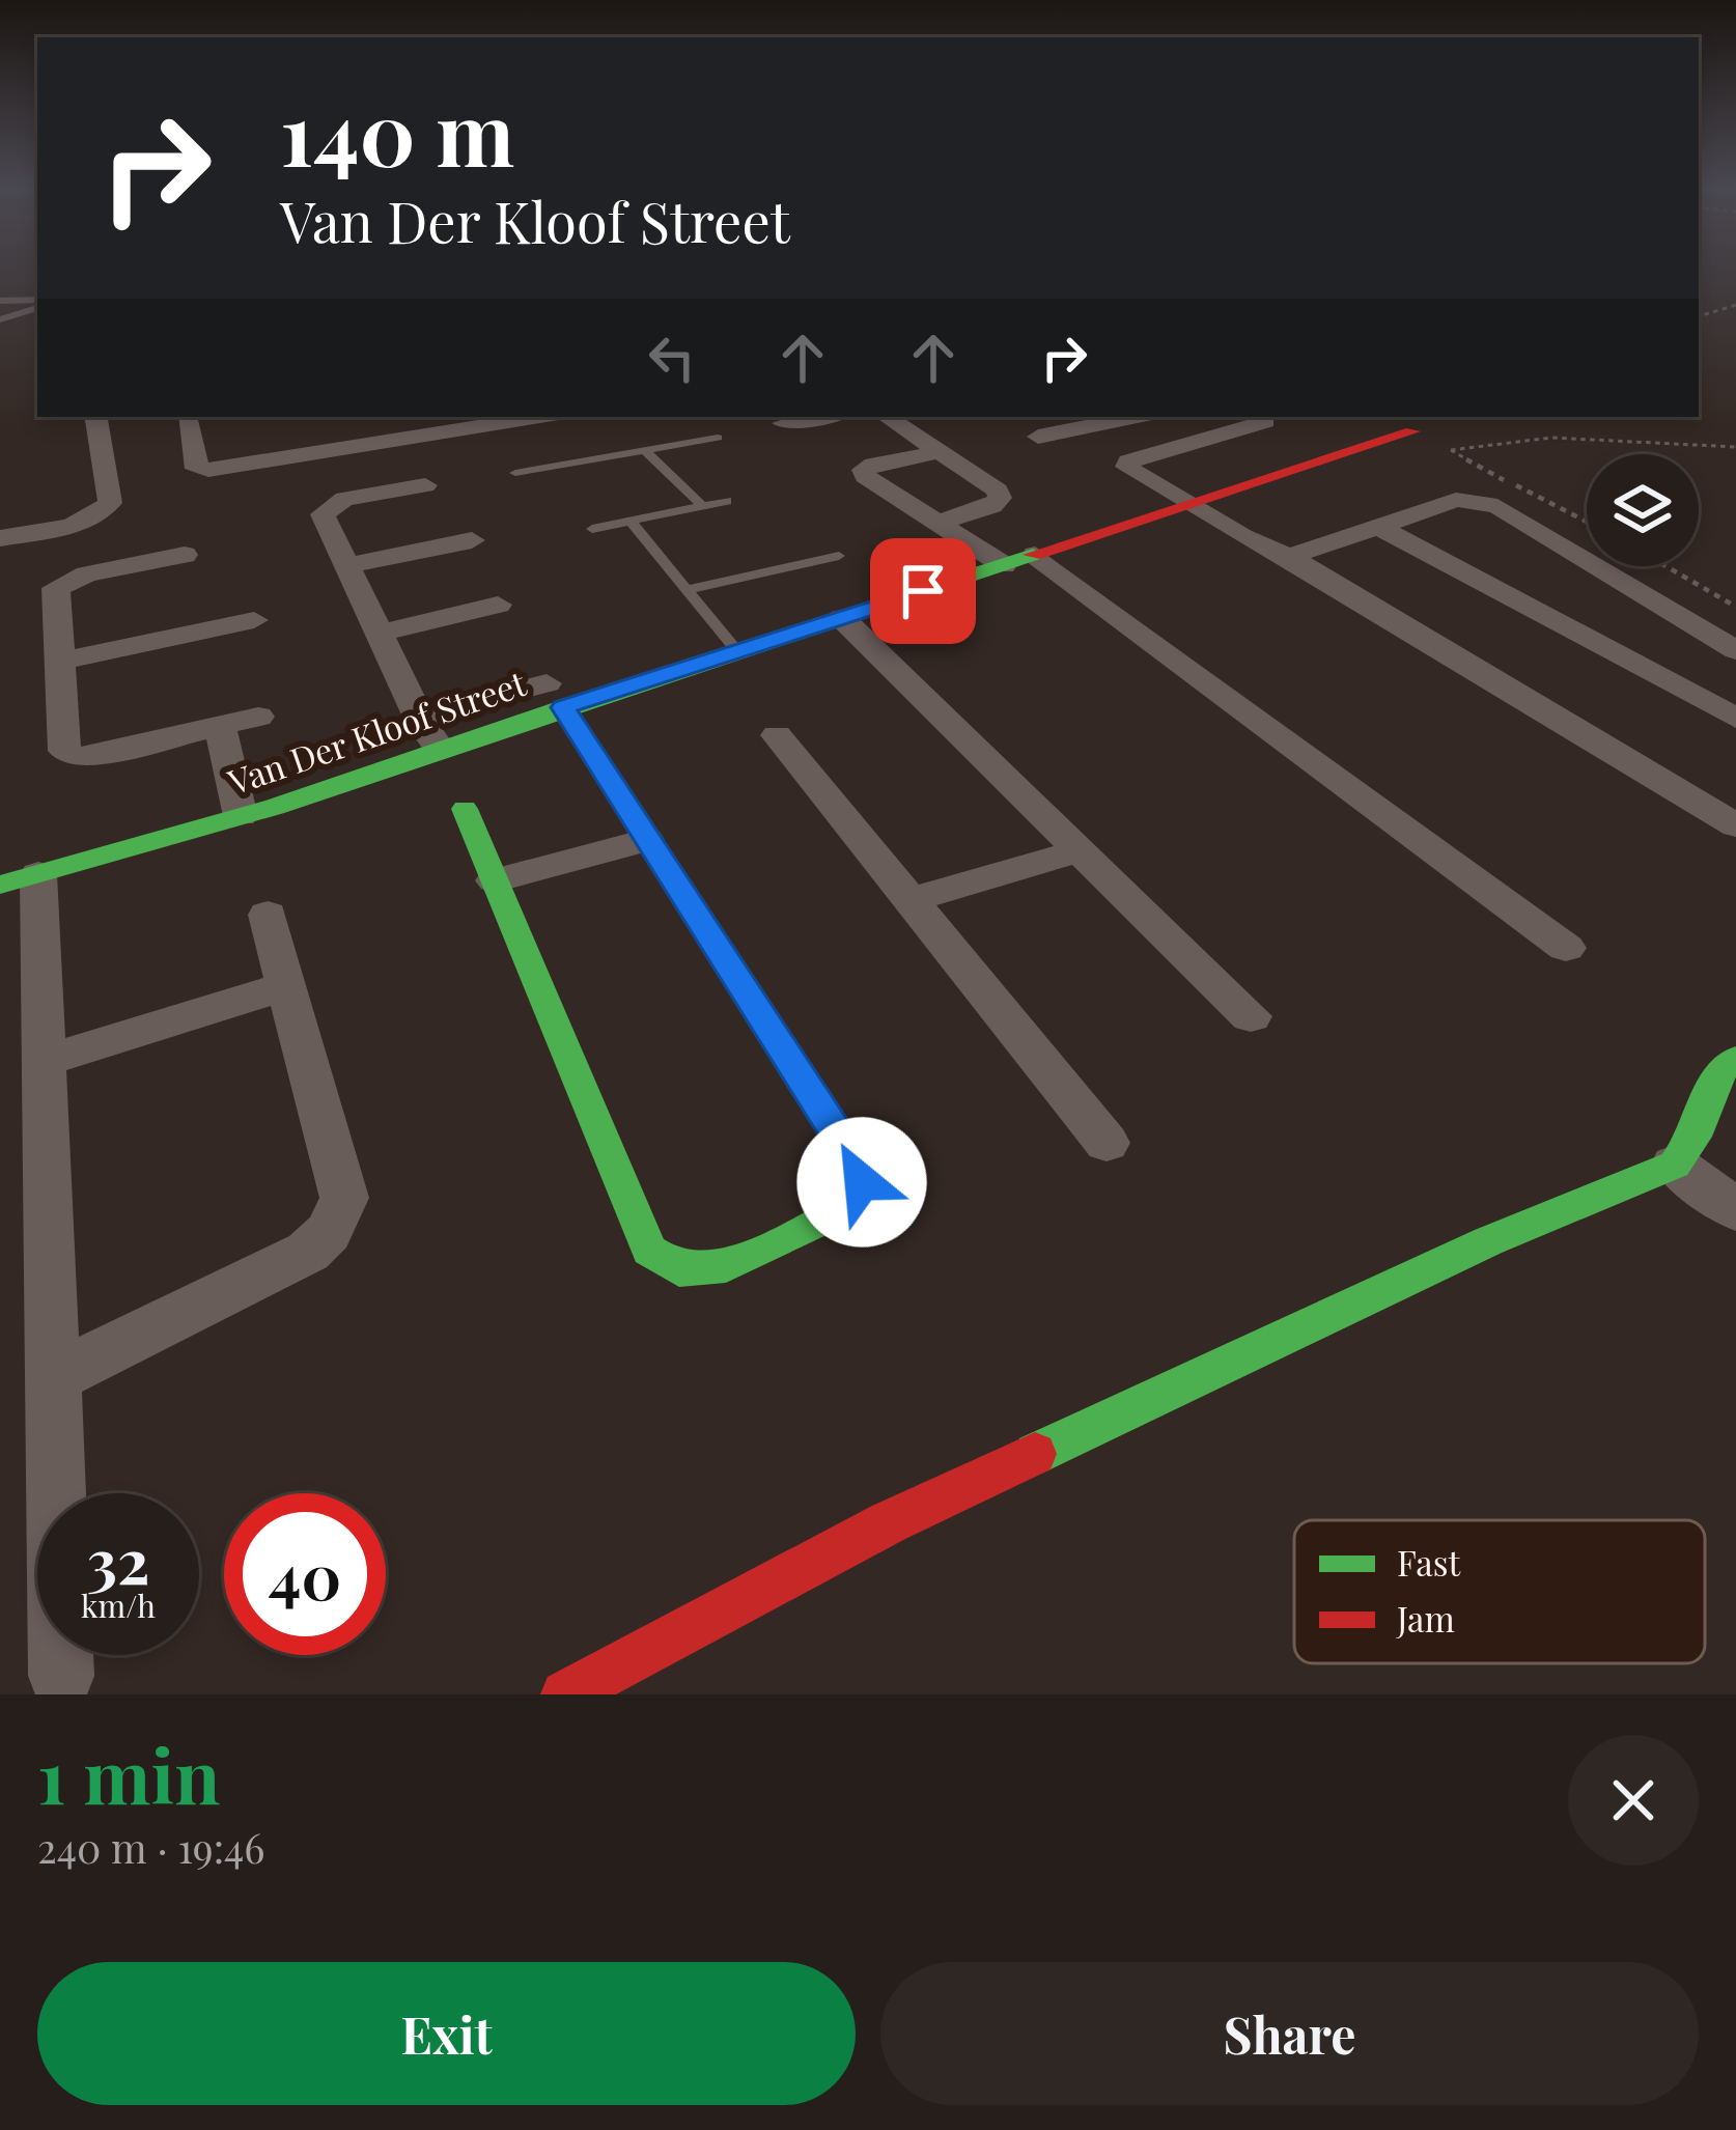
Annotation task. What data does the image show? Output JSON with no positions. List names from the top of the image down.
{
  "streets": {
    "street": ["Van Der Kloof Street"]
  },
  "legend": ["Fast", "Jam"],
  "page": {
    "turn": ["140 m", "Van Der Kloof Street"],
    "speed": "32 km/h",
    "limit": "40",
    "heading": ["1 min", "240 m · 19:46"],
    "buttons": ["Exit", "Share"]
  }
}
